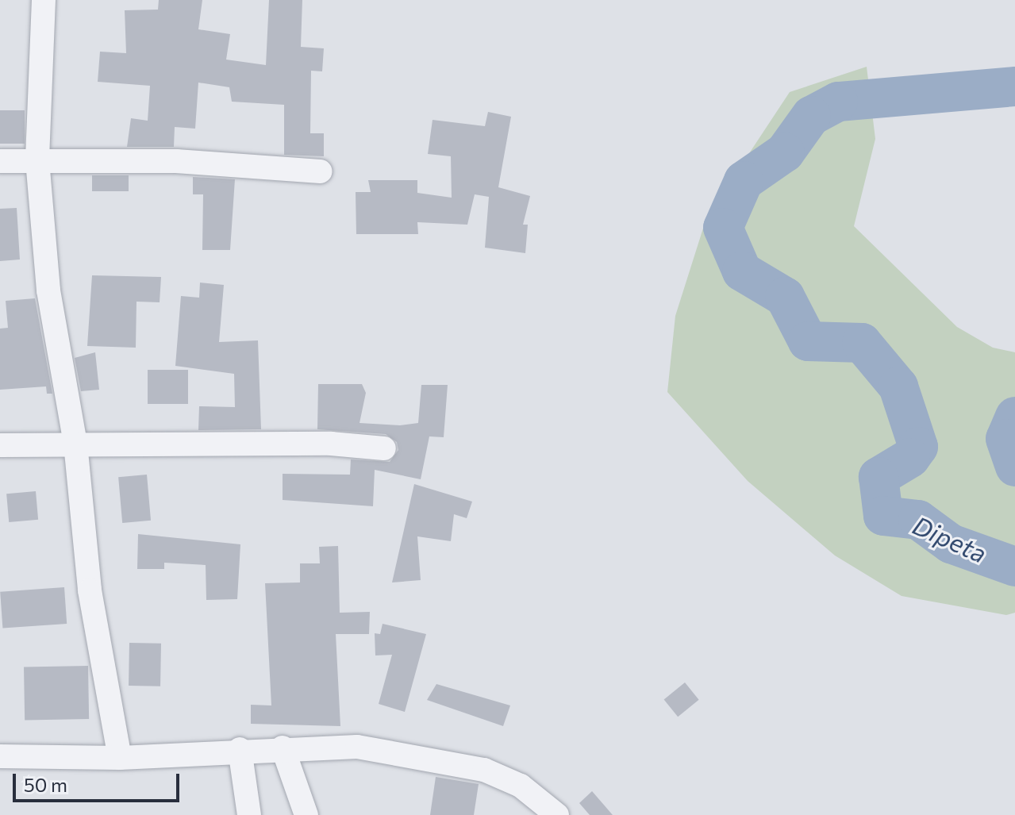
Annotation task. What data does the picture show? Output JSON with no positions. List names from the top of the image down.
{
  "water": ["Dipeta"],
  "scale_bar": "50 m"
}
